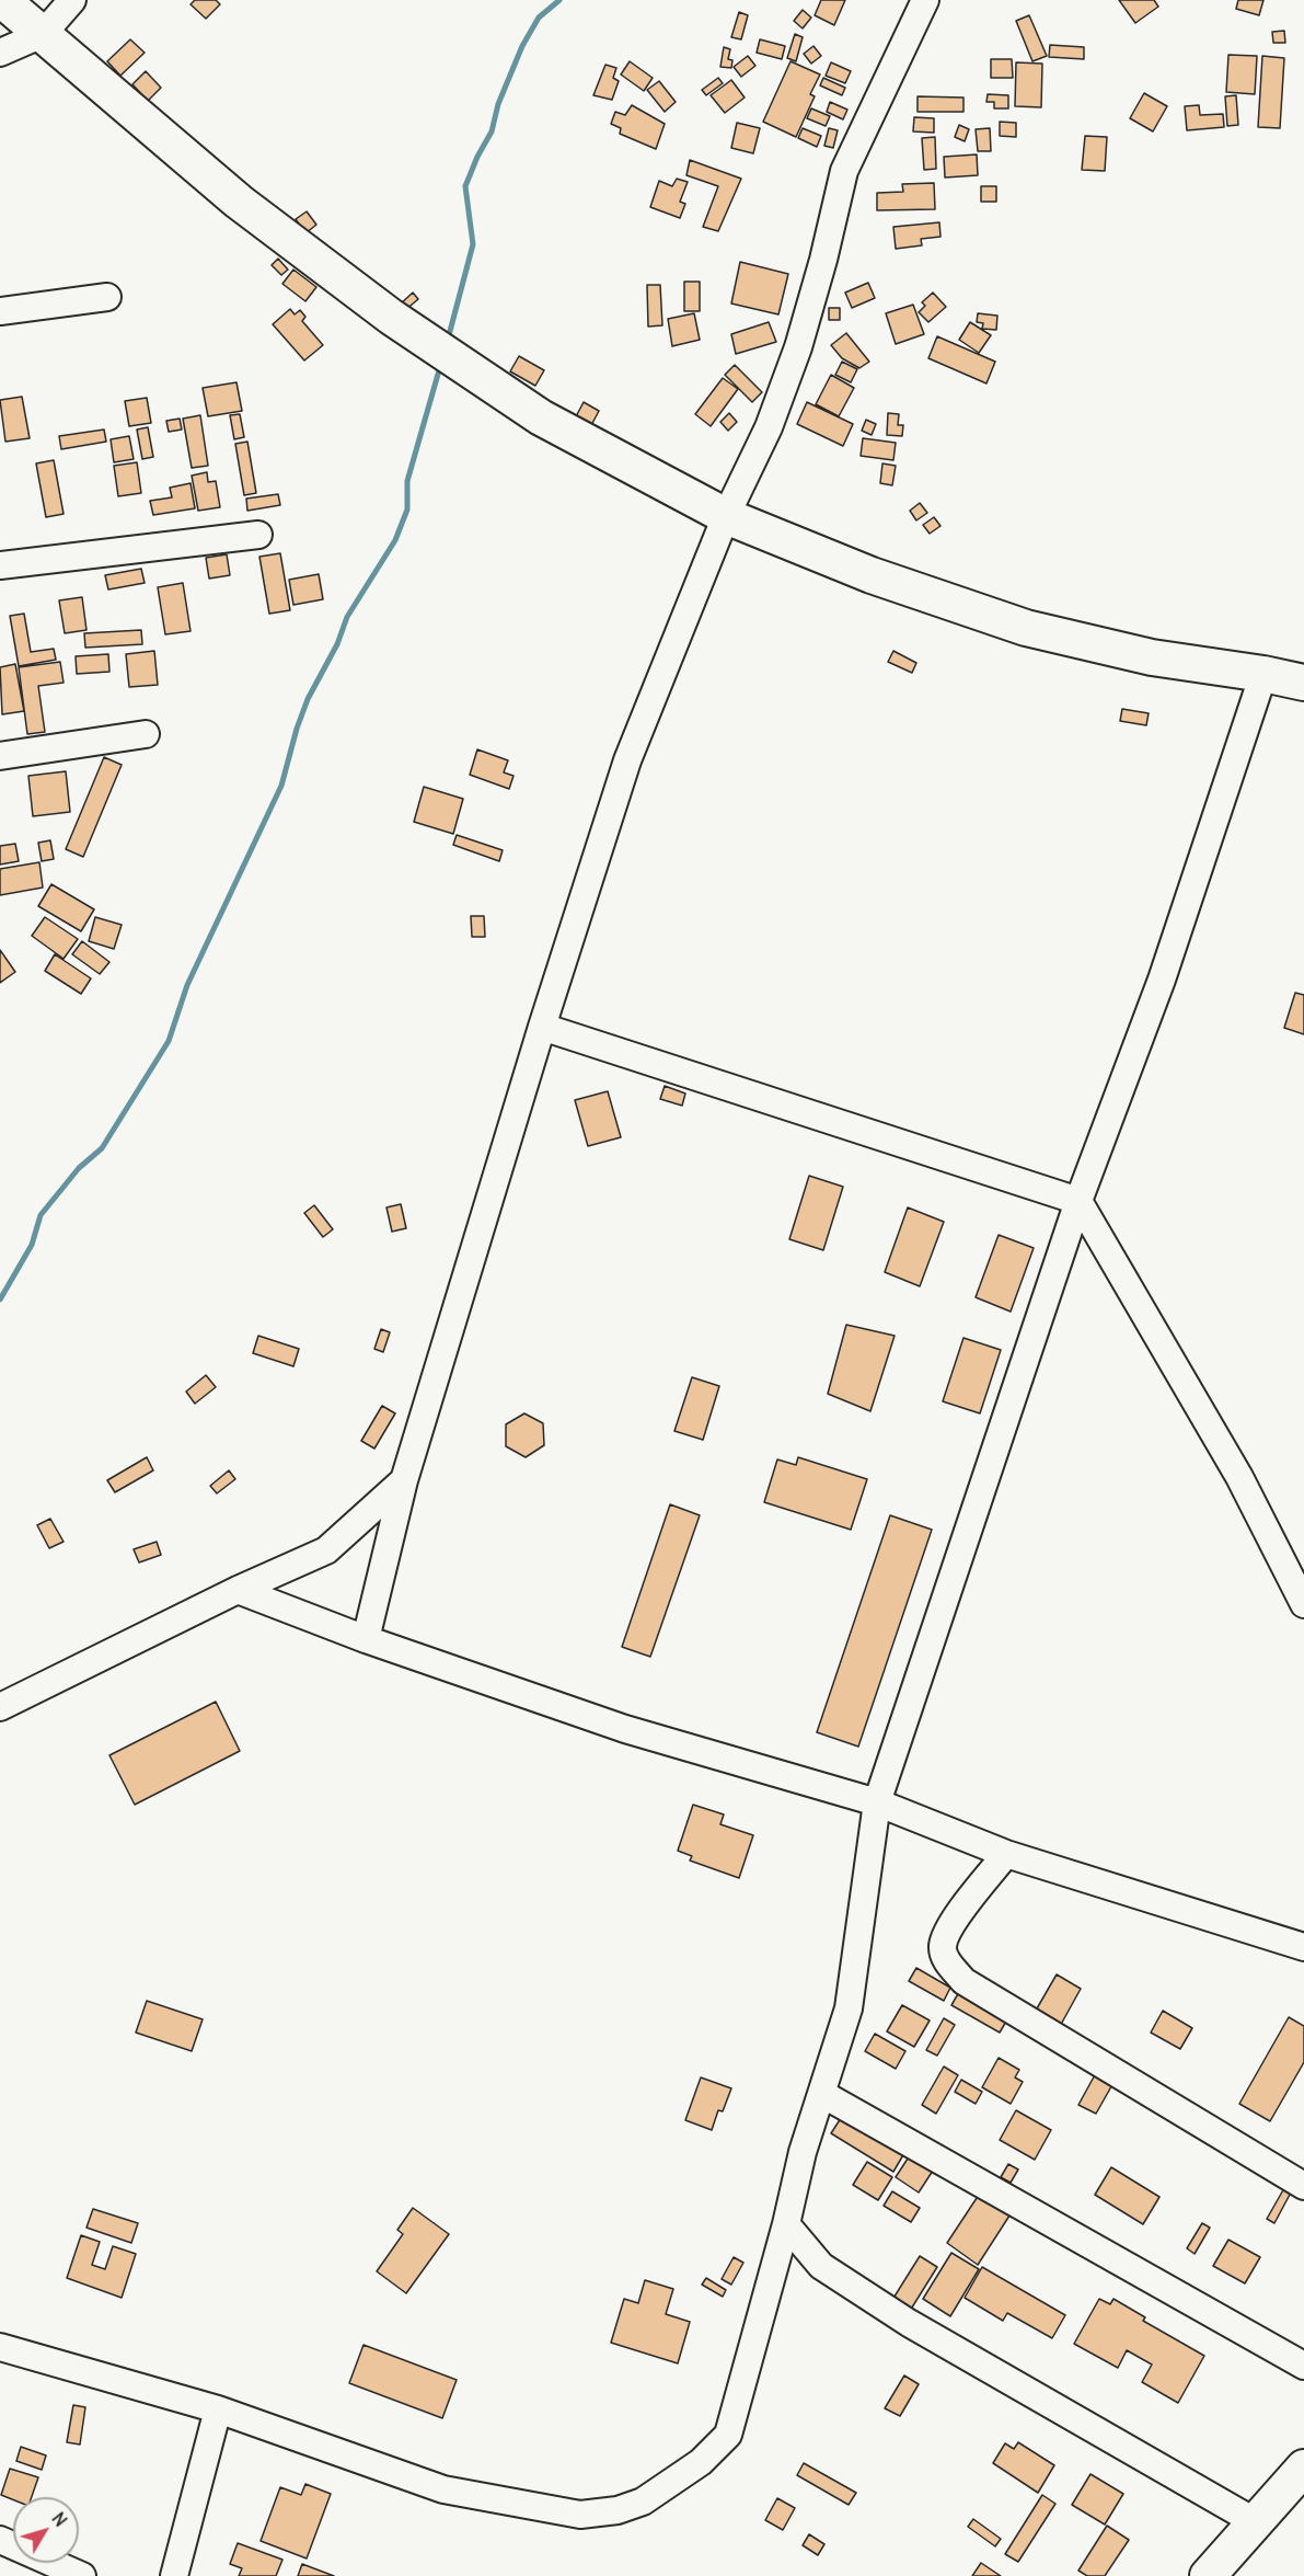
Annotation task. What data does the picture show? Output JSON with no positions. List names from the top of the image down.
{
  "north": "top right"
}
